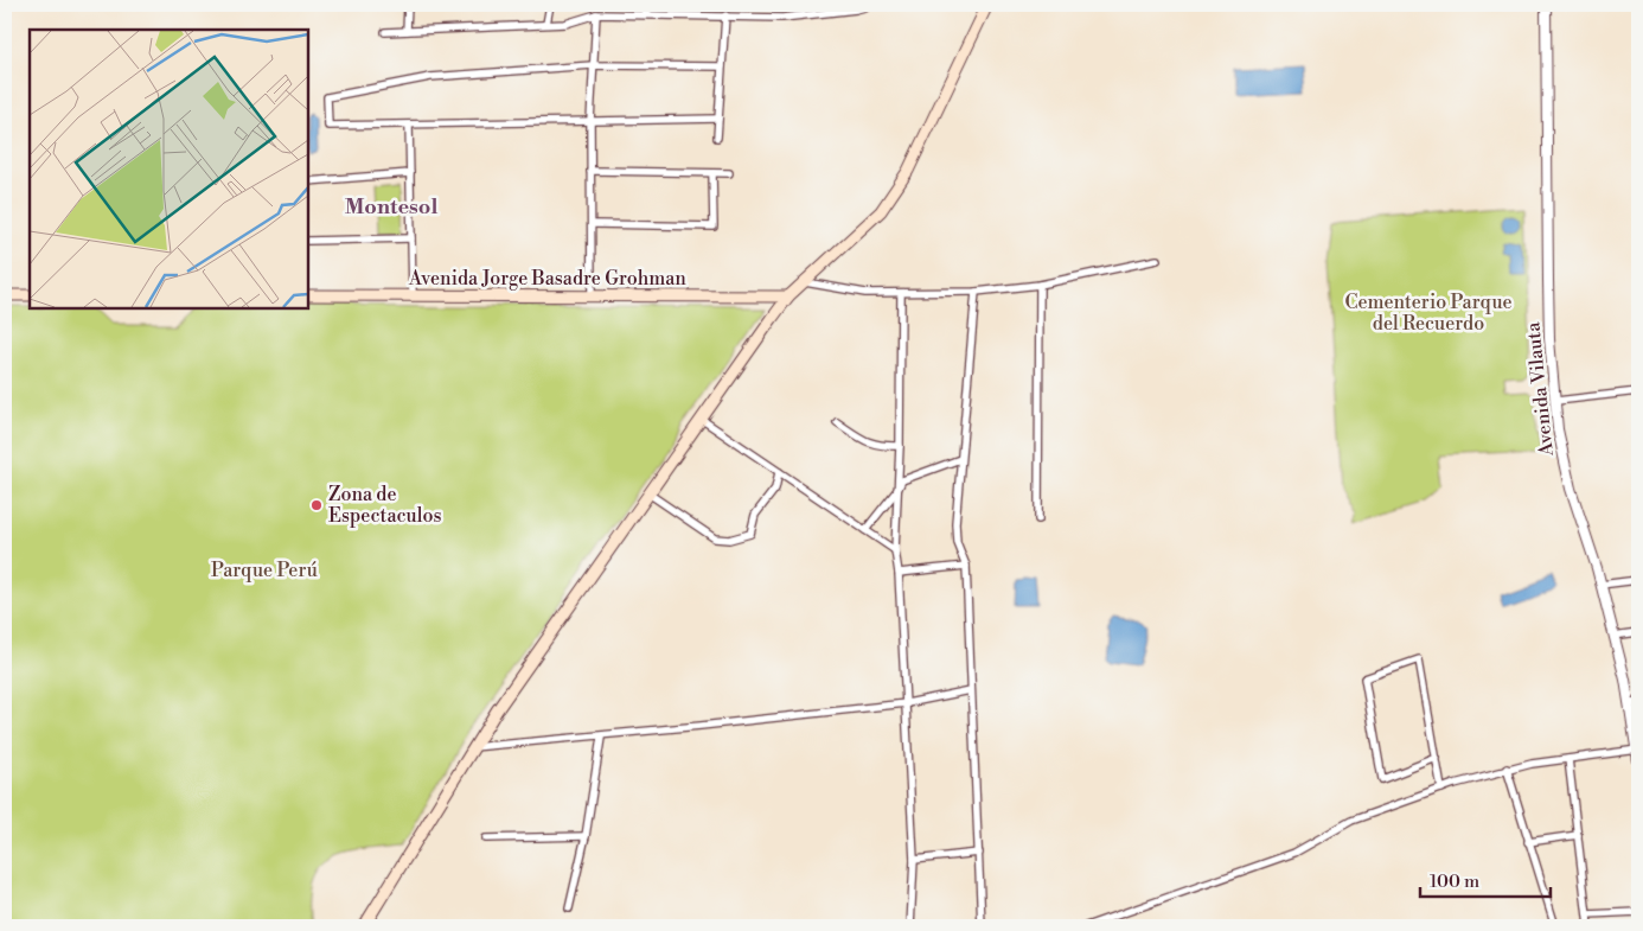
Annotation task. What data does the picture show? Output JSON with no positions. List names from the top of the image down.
{
  "streets": {
    "main road": ["Avenida Jorge Basadre Grohman"],
    "street": ["Avenida Vilauta"]
  },
  "districts": ["Montesol"],
  "parks": ["Cementerio Parque del Recuerdo", "Parque Perú"],
  "places": ["Zona de Espectaculos"],
  "scale_bar": "100 m"
}
